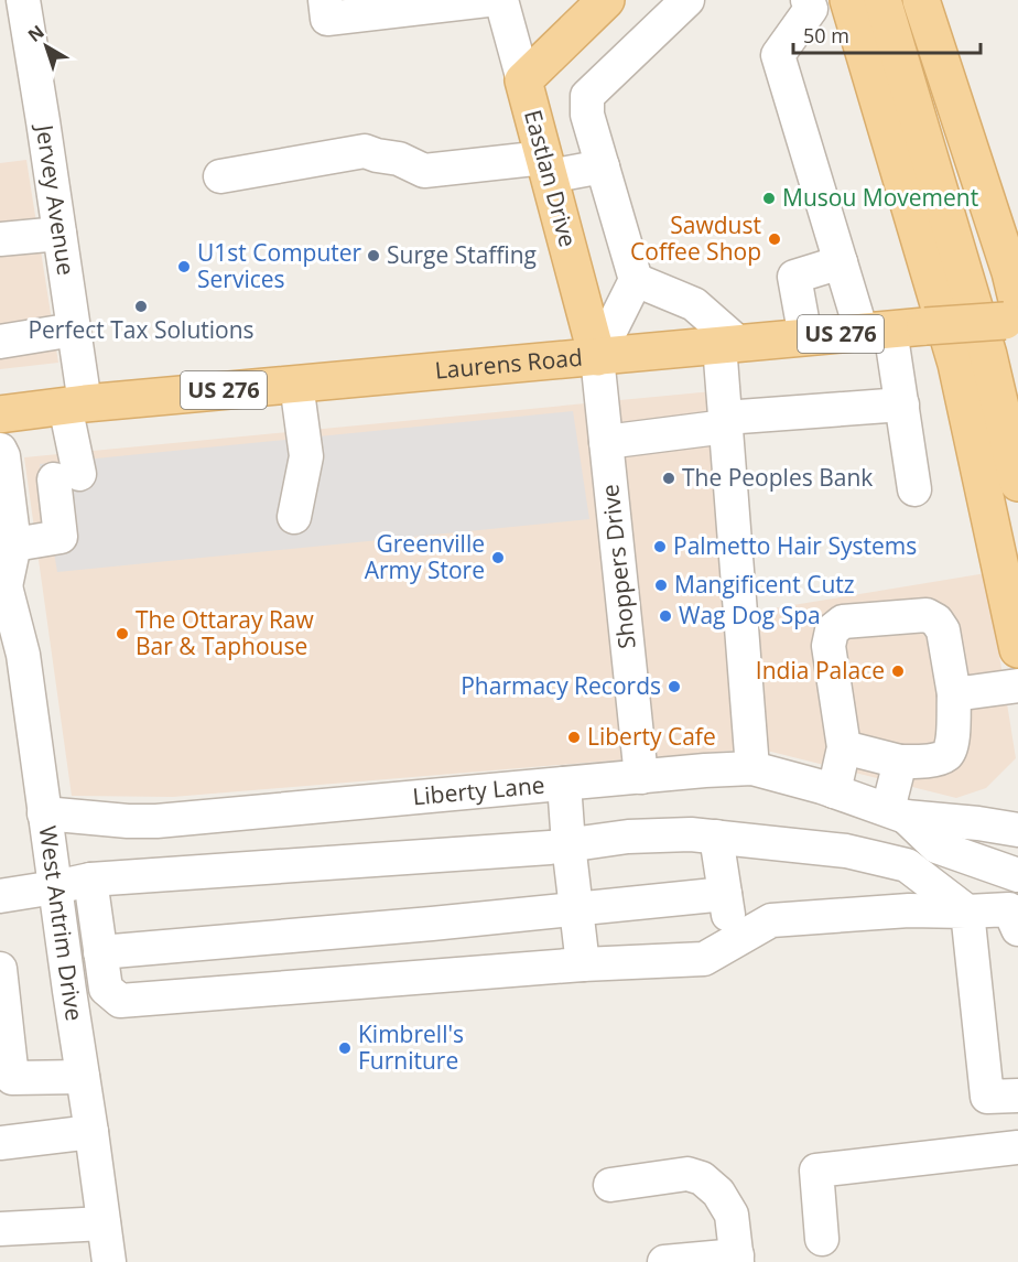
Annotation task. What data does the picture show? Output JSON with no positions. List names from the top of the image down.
{
  "streets": {
    "main road": ["Eastlan Drive", "US 276", "Laurens Road"],
    "street": [
      "Jervey Avenue",
      "Shoppers Drive",
      "Liberty Lane",
      "West Antrim Drive"
    ]
  },
  "crossings": [
    ["Eastlan Drive", "Laurens Road"],
    ["Eastlan Drive", "Shoppers Drive"],
    ["Jervey Avenue", "Laurens Road"],
    ["Jervey Avenue", "West Antrim Drive"],
    ["Laurens Road", "Shoppers Drive"],
    ["Shoppers Drive", "Liberty Lane"],
    ["Liberty Lane", "West Antrim Drive"]
  ],
  "places": [
    "Musou Movement",
    "Sawdust Coffee Shop",
    "Surge Staffing",
    "U1st Computer Services",
    "Perfect Tax Solutions",
    "The Peoples Bank",
    "Palmetto Hair Systems",
    "Greenville Army Store",
    "Mangificent Cutz",
    "Wag Dog Spa",
    "The Ottaray Raw Bar & Taphouse",
    "India Palace",
    "Pharmacy Records",
    "Liberty Cafe",
    "Kimbrell's Furniture"
  ],
  "scale_bar": "50 m",
  "north": "top left"
}
